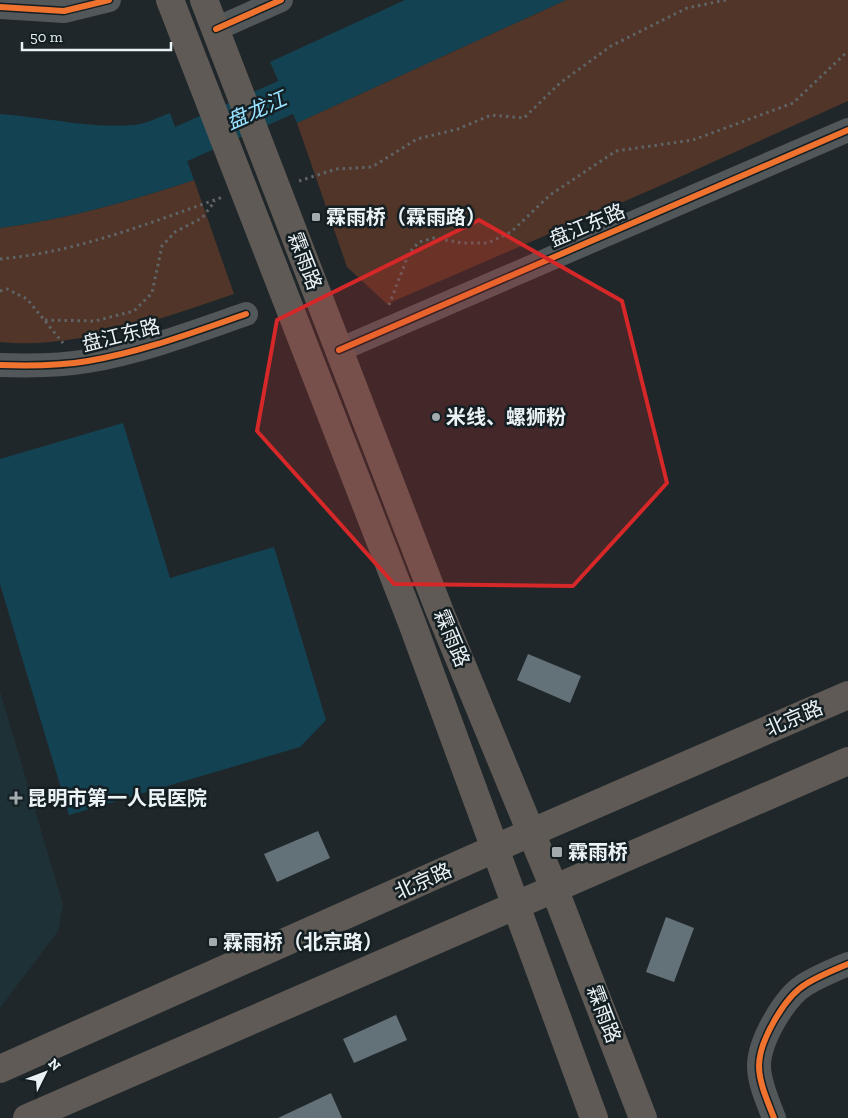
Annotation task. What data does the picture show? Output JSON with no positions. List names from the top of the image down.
{
  "streets": {
    "main road": ["霖雨路", "北京路"],
    "street": ["盘江东路"]
  },
  "crossings": [
    ["盘江东路", "霖雨路"],
    ["霖雨路", "北京路"]
  ],
  "water": ["盘龙江"],
  "places": {
    "transit": ["霖雨桥（霖雨路）", "霖雨桥", "霖雨桥（北京路）"],
    "other": ["米线、螺狮粉"],
    "health": ["昆明市第一人民医院"]
  },
  "scale_bar": "50 m",
  "north": "top right"
}
